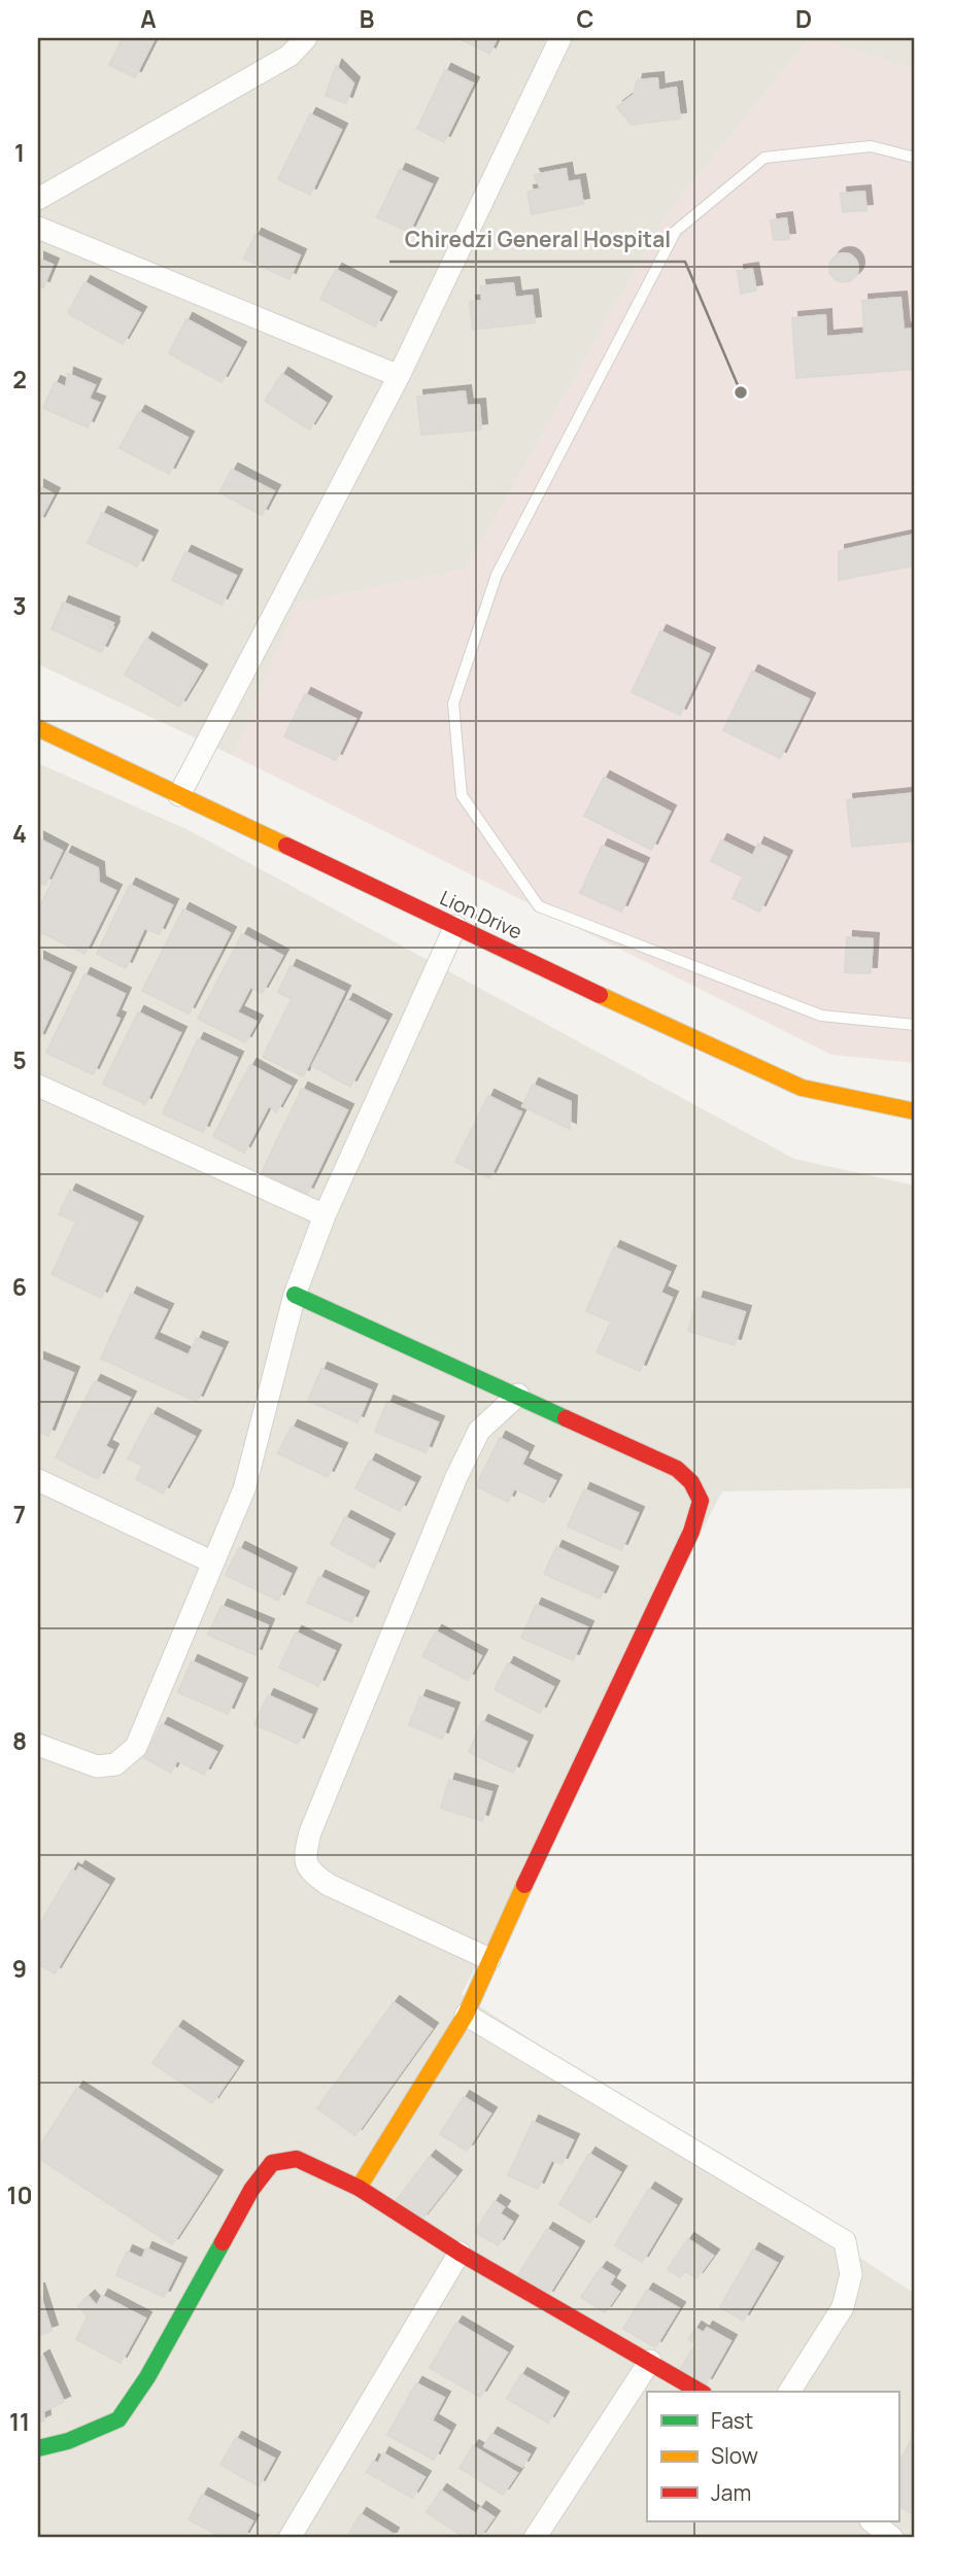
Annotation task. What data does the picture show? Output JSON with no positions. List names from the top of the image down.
{
  "streets": {
    "street": ["Lion Drive"]
  },
  "places": ["Chiredzi General Hospital"],
  "legend": ["Fast", "Slow", "Jam"],
  "grid": {
    "columns": [
      "A",
      "B",
      "C",
      "D"
    ],
    "rows": [
      "1",
      "2",
      "3",
      "4",
      "5",
      "6",
      "7",
      "8",
      "9",
      "10",
      "11"
    ]
  }
}
